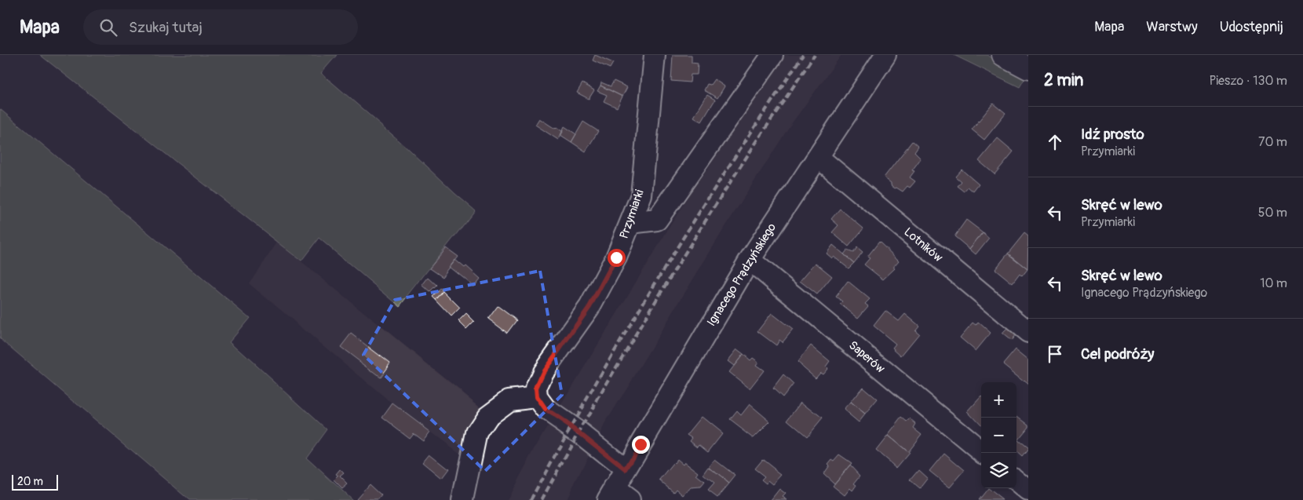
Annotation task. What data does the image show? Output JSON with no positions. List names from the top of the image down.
{
  "streets": {
    "street": [
      "Przymiarki",
      "Lotników",
      "Ignacego Prądzyńskiego",
      "Saperów"
    ]
  },
  "crossings": [
    ["Lotników", "Ignacego Prądzyńskiego"],
    ["Ignacego Prądzyńskiego", "Saperów"]
  ],
  "scale_bar": "20 m",
  "page": {
    "header": "Mapa",
    "search": "Szukaj tutaj",
    "nav": ["Mapa", "Warstwy", "Udostępnij"],
    "heading": ["2 min", "Pieszo · 130 m"],
    "list": [
      ["Idź prosto", "Przymiarki", "70 m"],
      ["Skręć w lewo", "Przymiarki", "50 m"],
      ["Skręć w lewo", "Ignacego Prądzyńskiego", "10 m"],
      "Cel podróży"
    ],
    "map_buttons": ["+", "−"],
    "scale": "20 m"
  }
}
